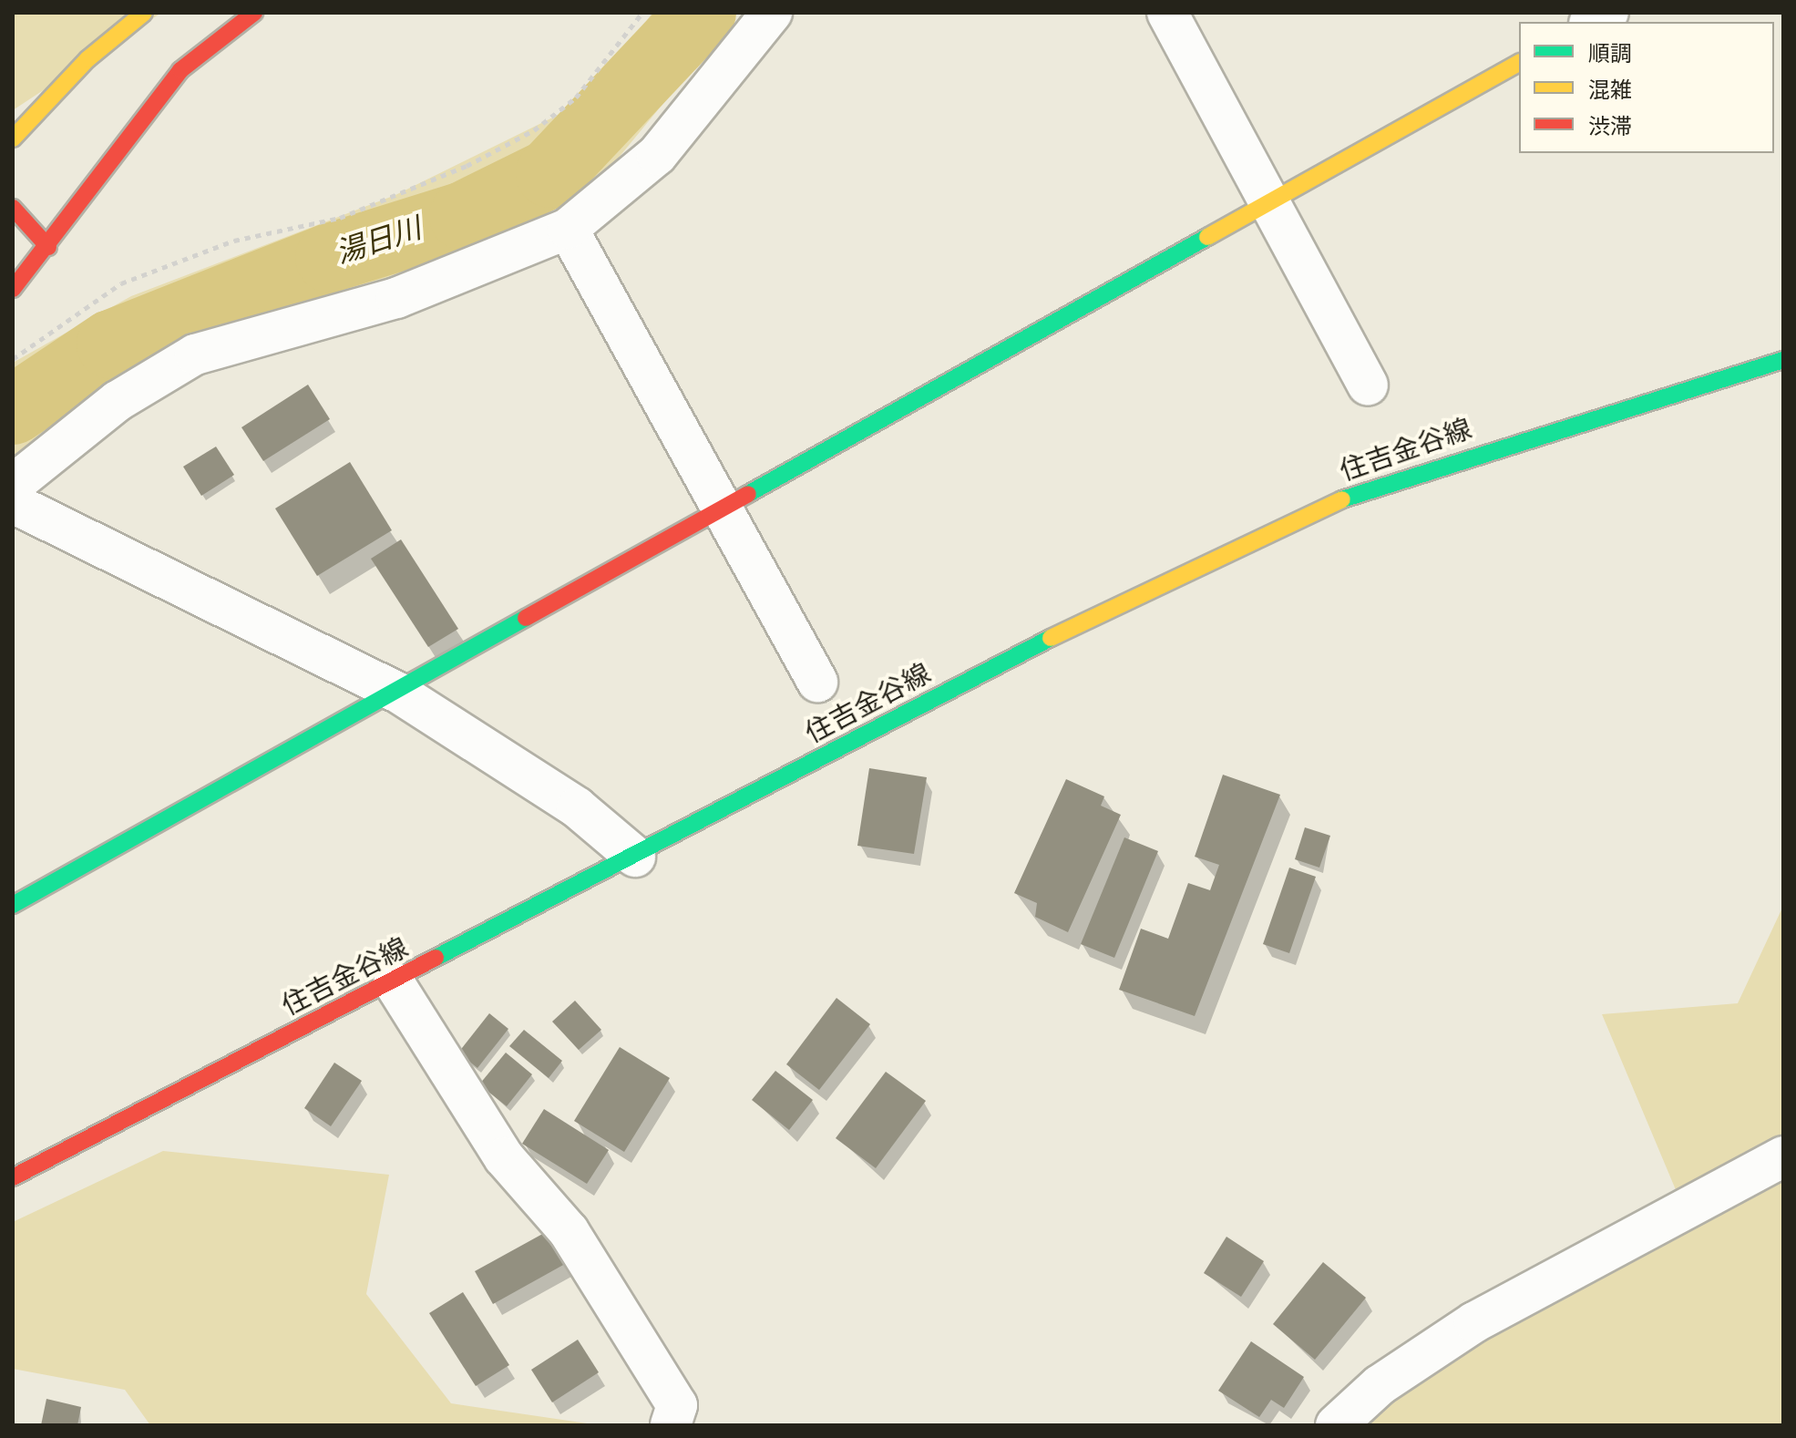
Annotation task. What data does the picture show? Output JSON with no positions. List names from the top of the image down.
{
  "streets": {
    "street": ["住吉金谷線"]
  },
  "water": ["湯日川"],
  "legend": ["順調", "混雑", "渋滞"]
}
